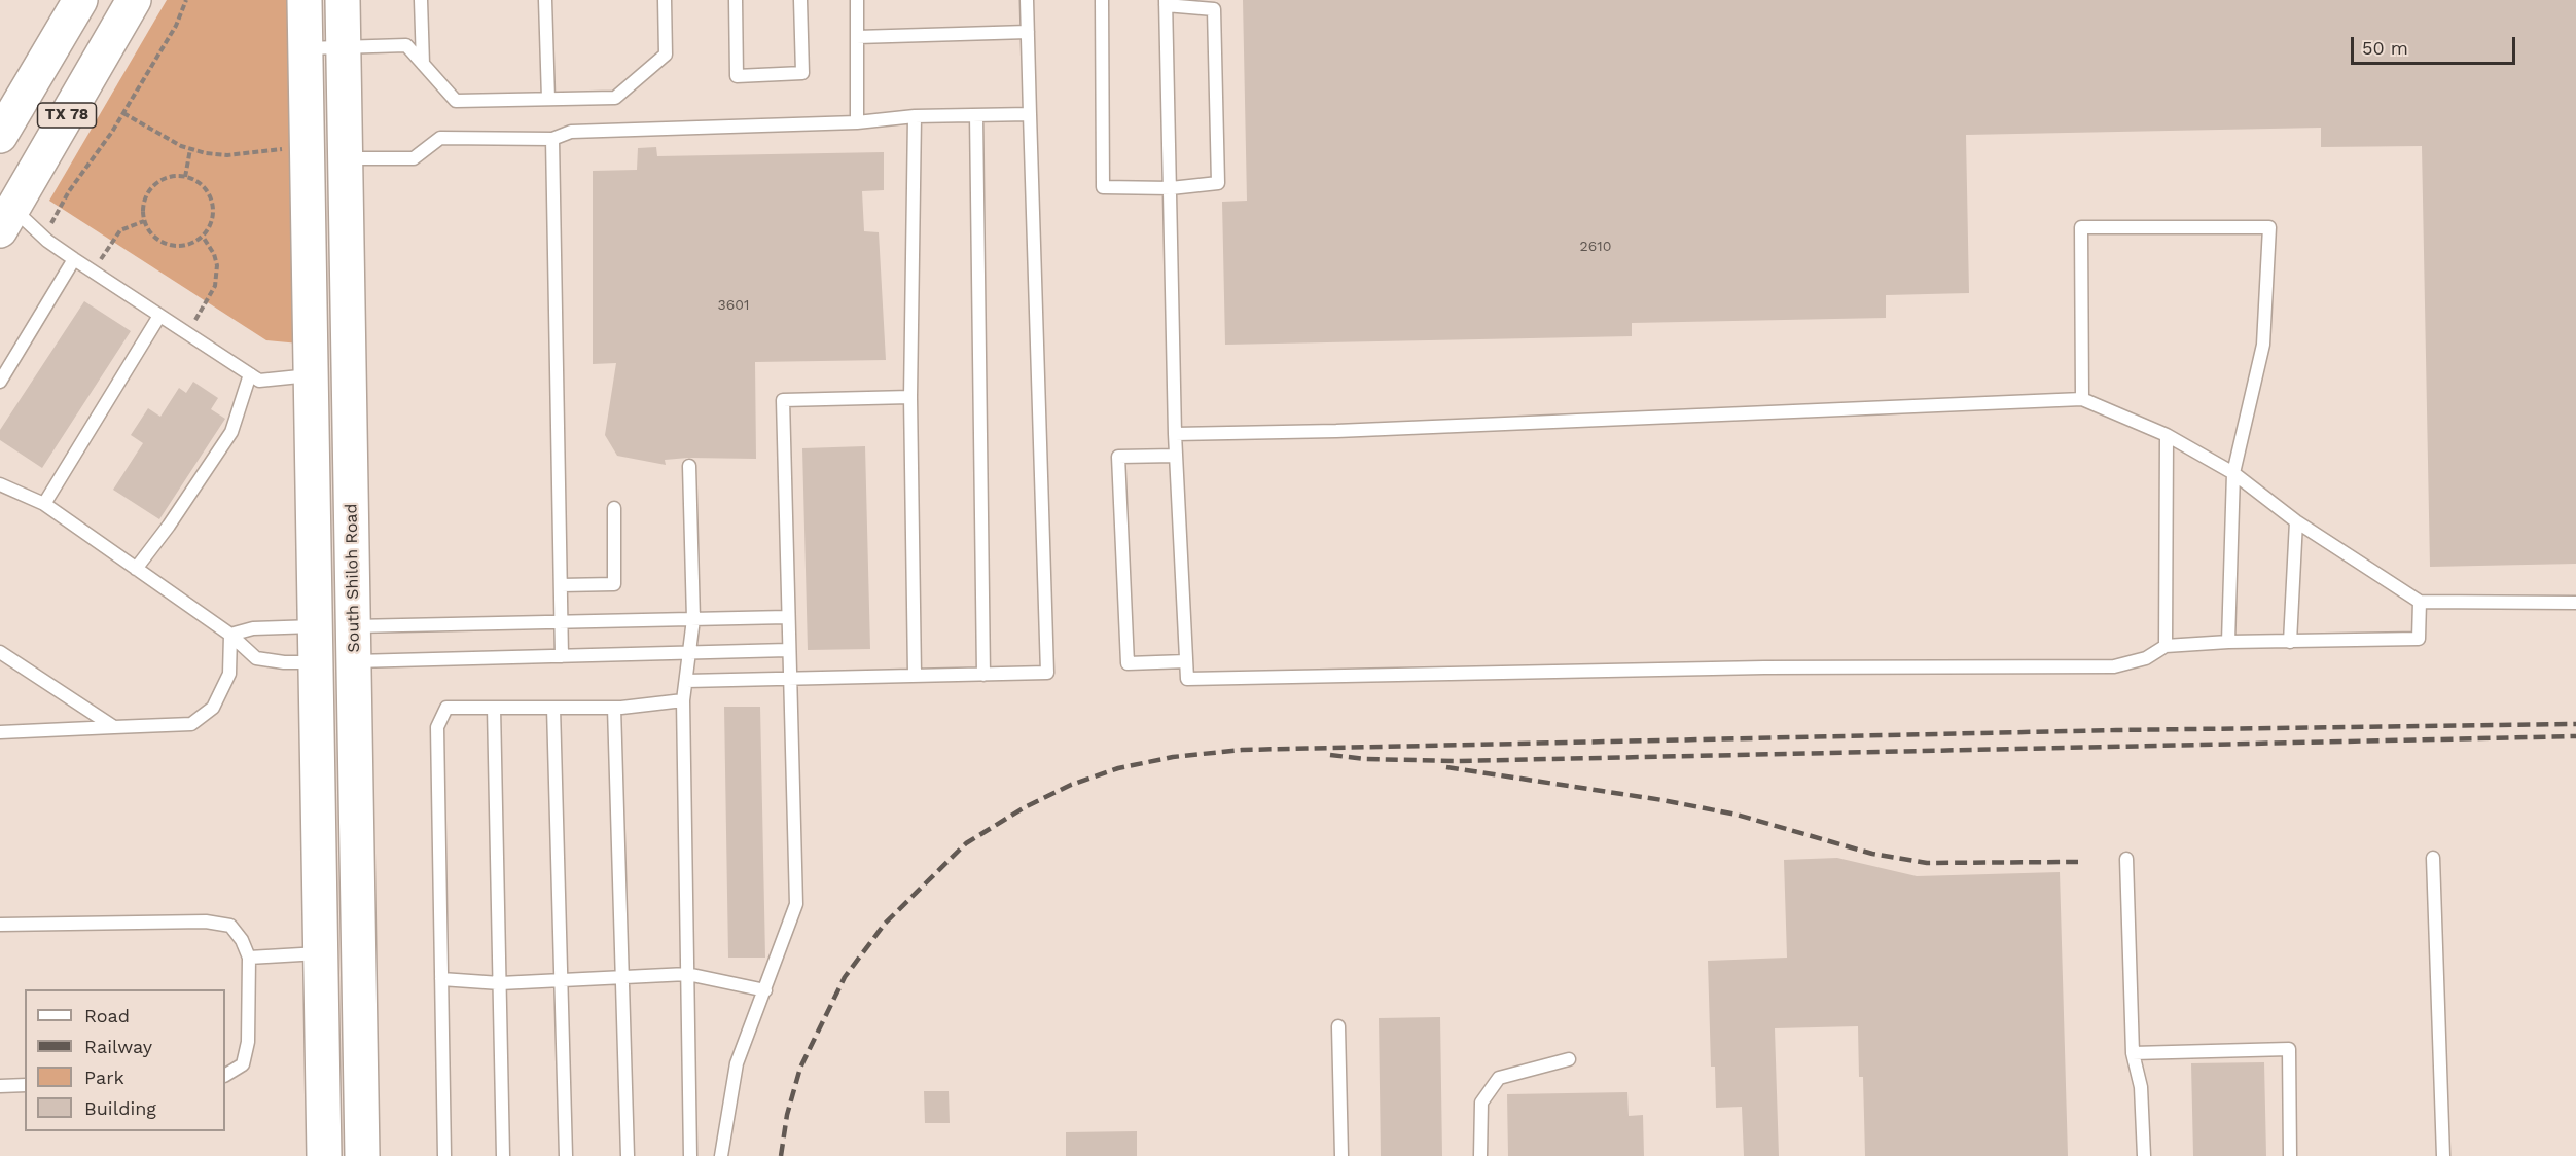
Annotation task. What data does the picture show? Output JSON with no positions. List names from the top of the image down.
{
  "streets": {
    "main road": ["TX 78", "South Shiloh Road"]
  },
  "house_numbers": ["2610", "3601"],
  "legend": [
    "Road",
    "Railway",
    "Park",
    "Building"
  ],
  "scale_bar": "50 m"
}
